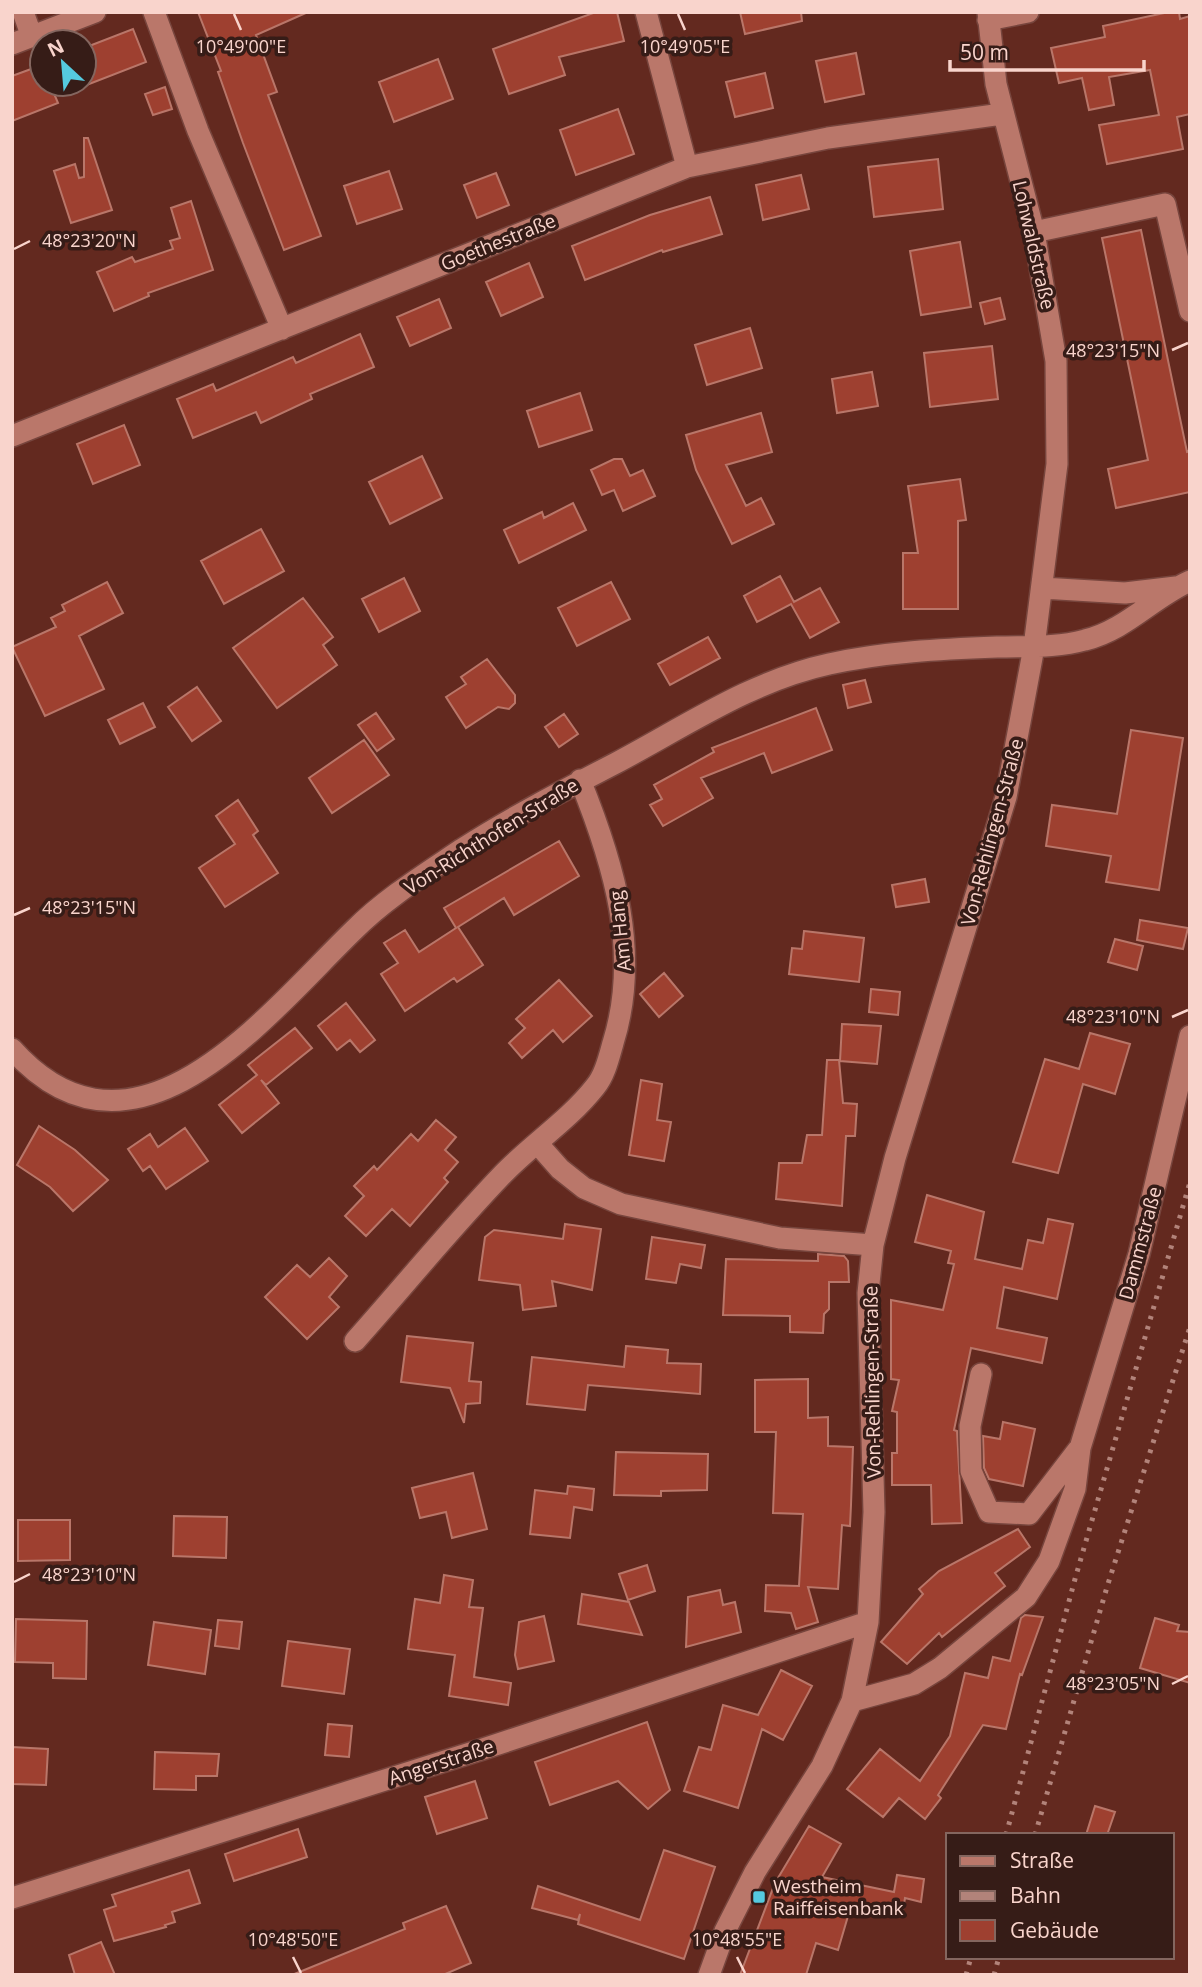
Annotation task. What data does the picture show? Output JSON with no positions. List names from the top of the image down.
{
  "streets": {
    "street": [
      "Goethestraße",
      "Lohwaldstraße",
      "Von-Rehlingen-Straße",
      "Von-Richthofen-Straße",
      "Am Hang",
      "Dammstraße",
      "Angerstraße"
    ]
  },
  "crossings": [
    ["Goethestraße", "Lohwaldstraße"],
    ["Lohwaldstraße", "Von-Rehlingen-Straße"],
    ["Lohwaldstraße", "Von-Richthofen-Straße"],
    ["Von-Rehlingen-Straße", "Von-Richthofen-Straße"],
    ["Von-Rehlingen-Straße", "Dammstraße"],
    ["Von-Rehlingen-Straße", "Angerstraße"],
    ["Von-Richthofen-Straße", "Am Hang"]
  ],
  "places": {
    "transit": ["Westheim Raiffeisenbank"]
  },
  "legend": ["Straße", "Bahn", "Gebäude"],
  "scale_bar": "50 m",
  "north": "top left",
  "coordinates": [
    "10°49'00\"E",
    "10°49'05\"E",
    "48°23'20\"N",
    "48°23'15\"N",
    "48°23'10\"N",
    "48°23'05\"N",
    "10°48'50\"E",
    "10°48'55\"E"
  ]
}
